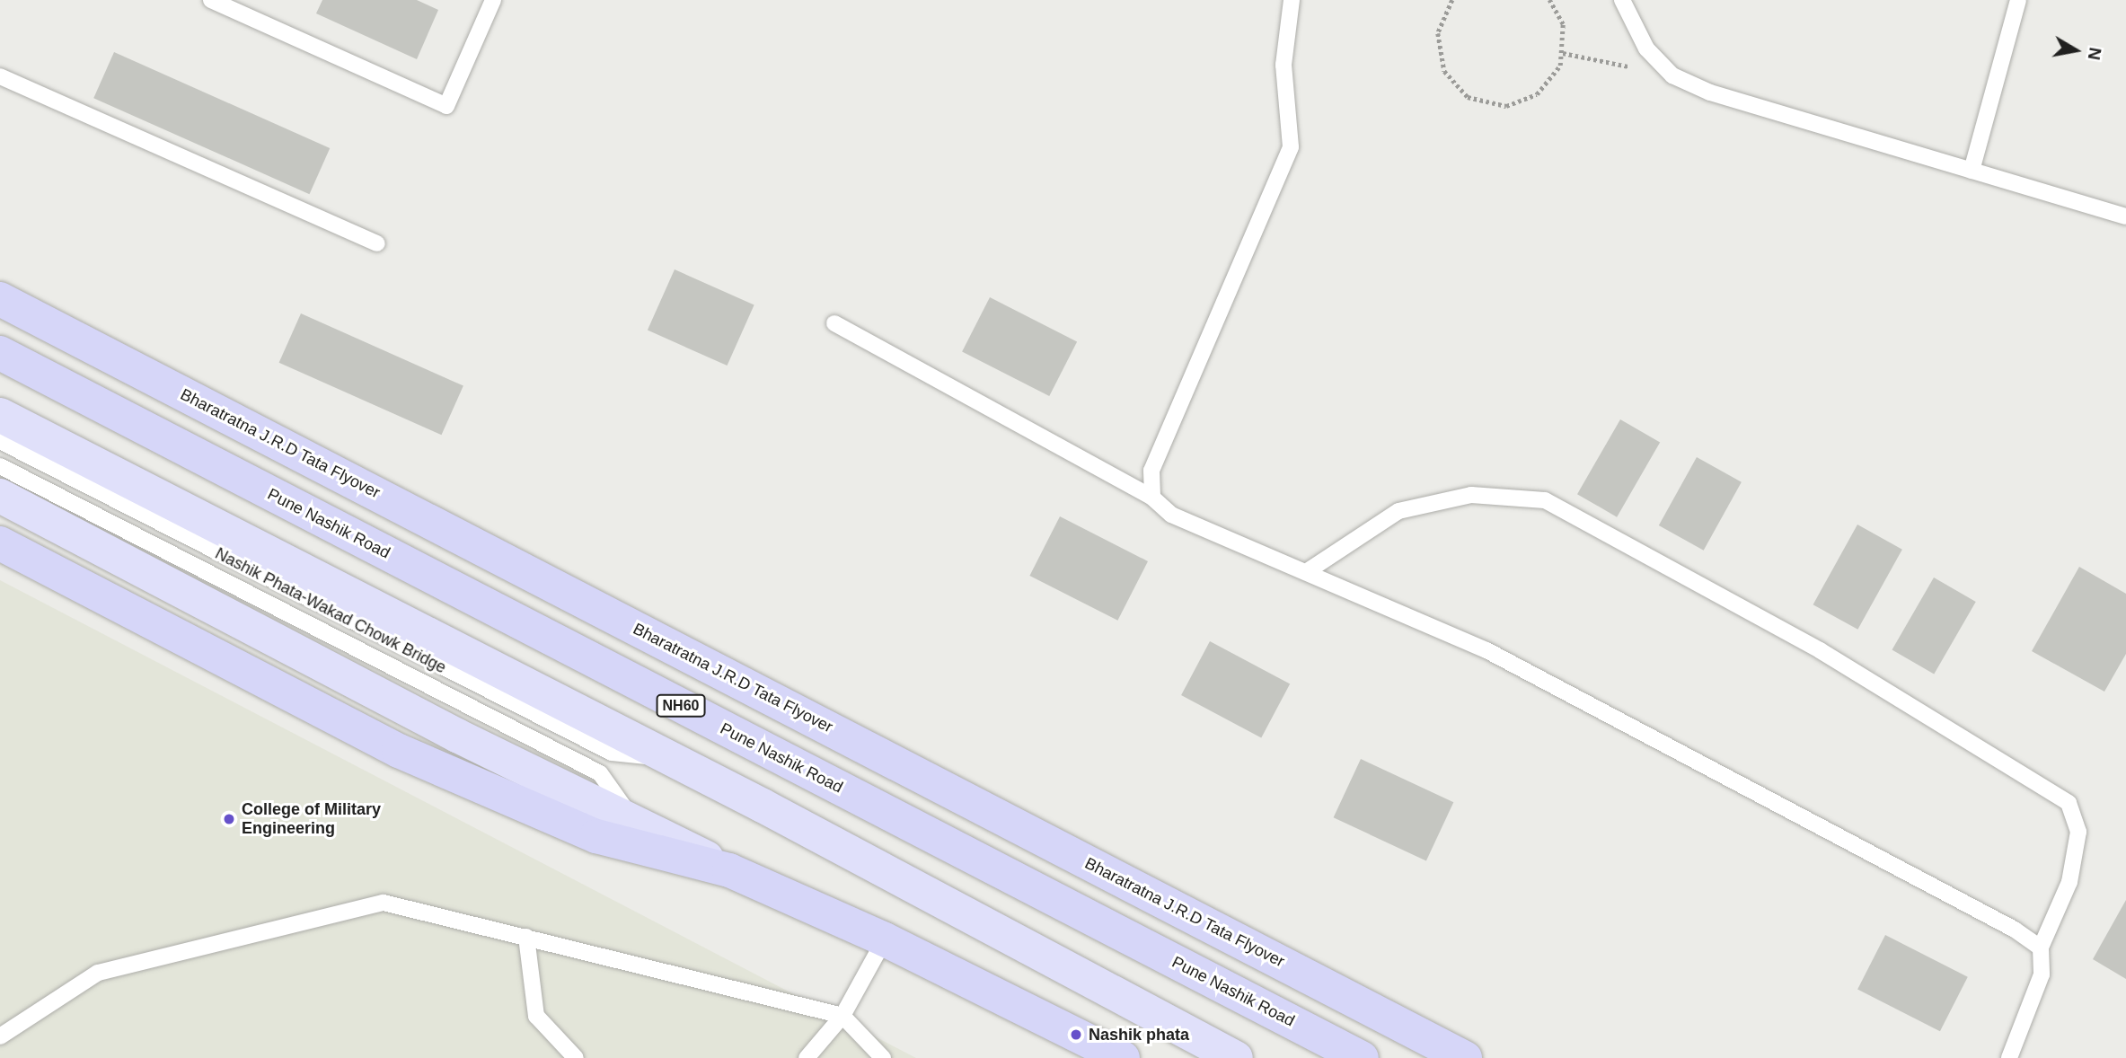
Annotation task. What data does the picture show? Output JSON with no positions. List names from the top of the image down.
{
  "streets": {
    "highway": ["Bharatratna J.R.D Tata Flyover", "Pune Nashik Road", "NH60"],
    "lane": ["Nashik Phata-Wakad Chowk Bridge"]
  },
  "places": ["College of Military Engineering", "Nashik phata"],
  "north": "right"
}
